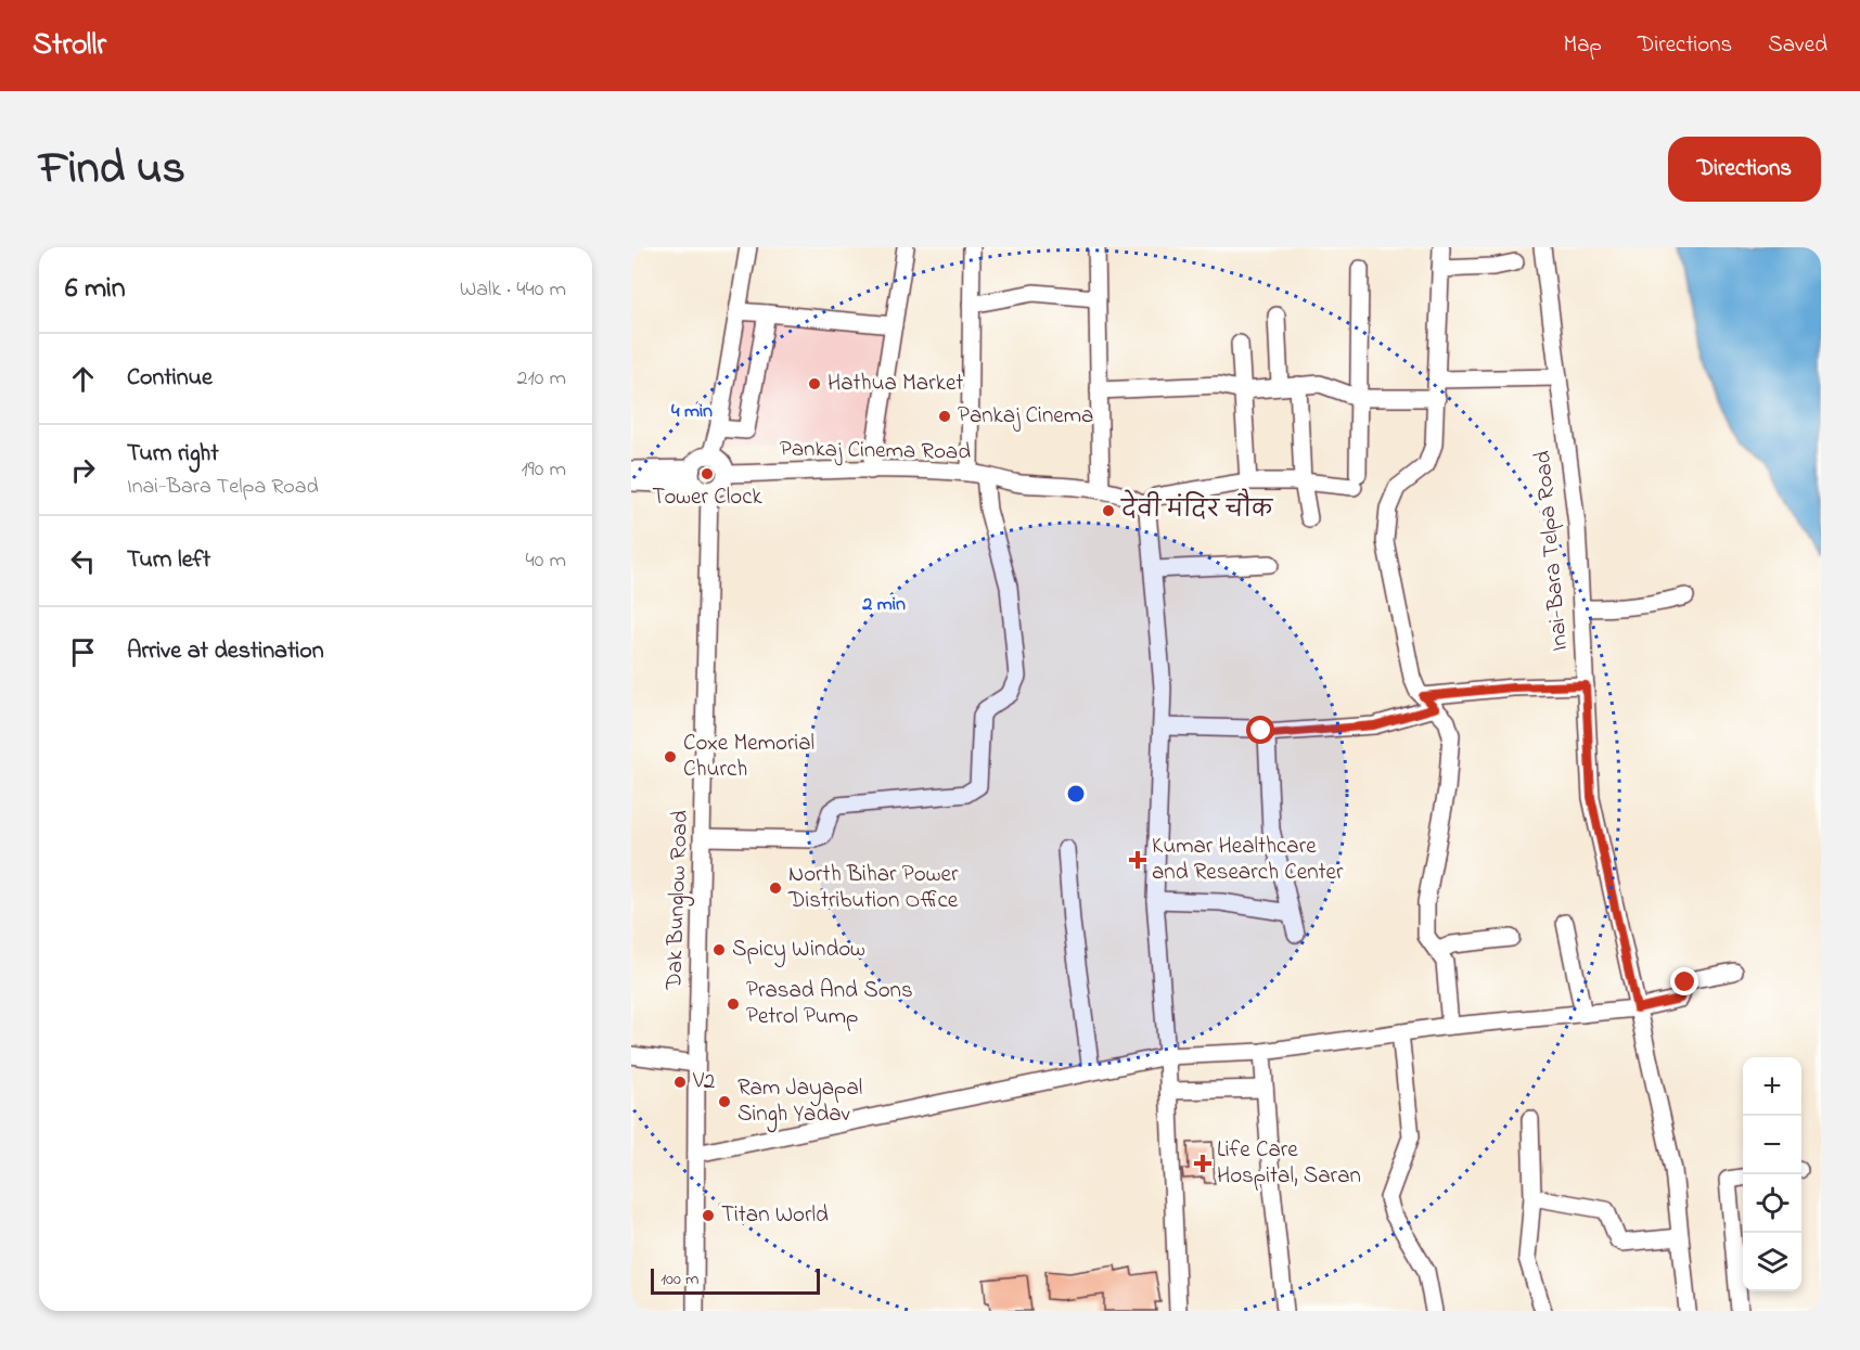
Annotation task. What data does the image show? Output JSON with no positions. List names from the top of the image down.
{
  "streets": {
    "street": ["Pankaj Cinema Road", "Inai-Bara Telpa Road", "Dak Bunglow Road"]
  },
  "crossings": [
    ["Pankaj Cinema Road", "Dak Bunglow Road"]
  ],
  "places": {
    "other": [
      "Hathua Market",
      "Pankaj Cinema",
      "Tower Clock",
      "देवी मंदिर चौक",
      "Coxe Memorial Church",
      "North Bihar Power Distribution Office",
      "Spicy Window",
      "Prasad And Sons Petrol Pump",
      "V2",
      "Ram Jayapal Singh Yadav",
      "Titan World"
    ],
    "health": ["Kumar Healthcare and Research Center", "Life Care Hospital, Saran"]
  },
  "scale_bar": "100 m",
  "page": {
    "header": "Strollr",
    "nav": ["Map", "Directions", "Saved"],
    "title": "Find us",
    "buttons": "Directions",
    "heading": ["6 min", "Walk · 440 m"],
    "list": [
      ["Continue", "210 m"],
      ["Turn right", "Inai-Bara Telpa Road", "190 m"],
      ["Turn left", "40 m"],
      "Arrive at destination"
    ],
    "map_buttons": ["+", "−"],
    "scale": "100 m"
  },
  "rings": ["4 min", "2 min"]
}
